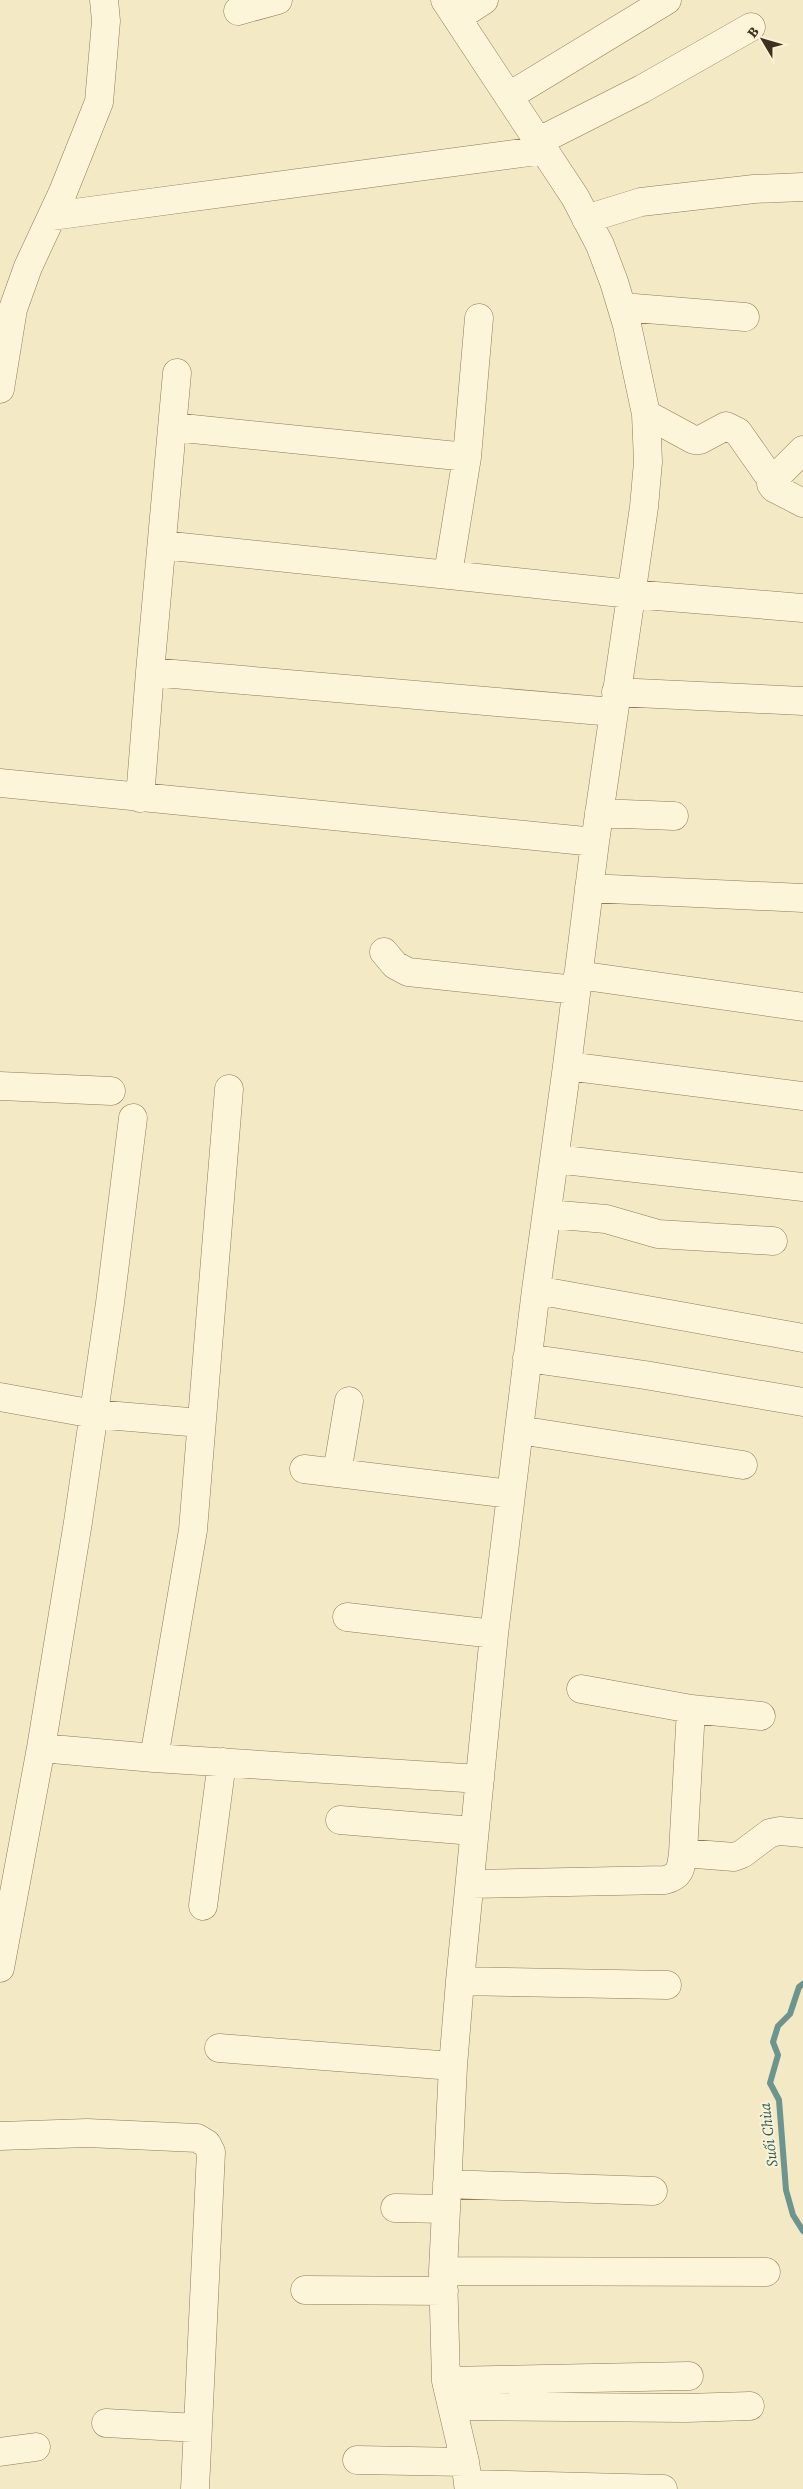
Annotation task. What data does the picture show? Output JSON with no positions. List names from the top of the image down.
{
  "water": ["Suối Chùa"],
  "north": "top left"
}
